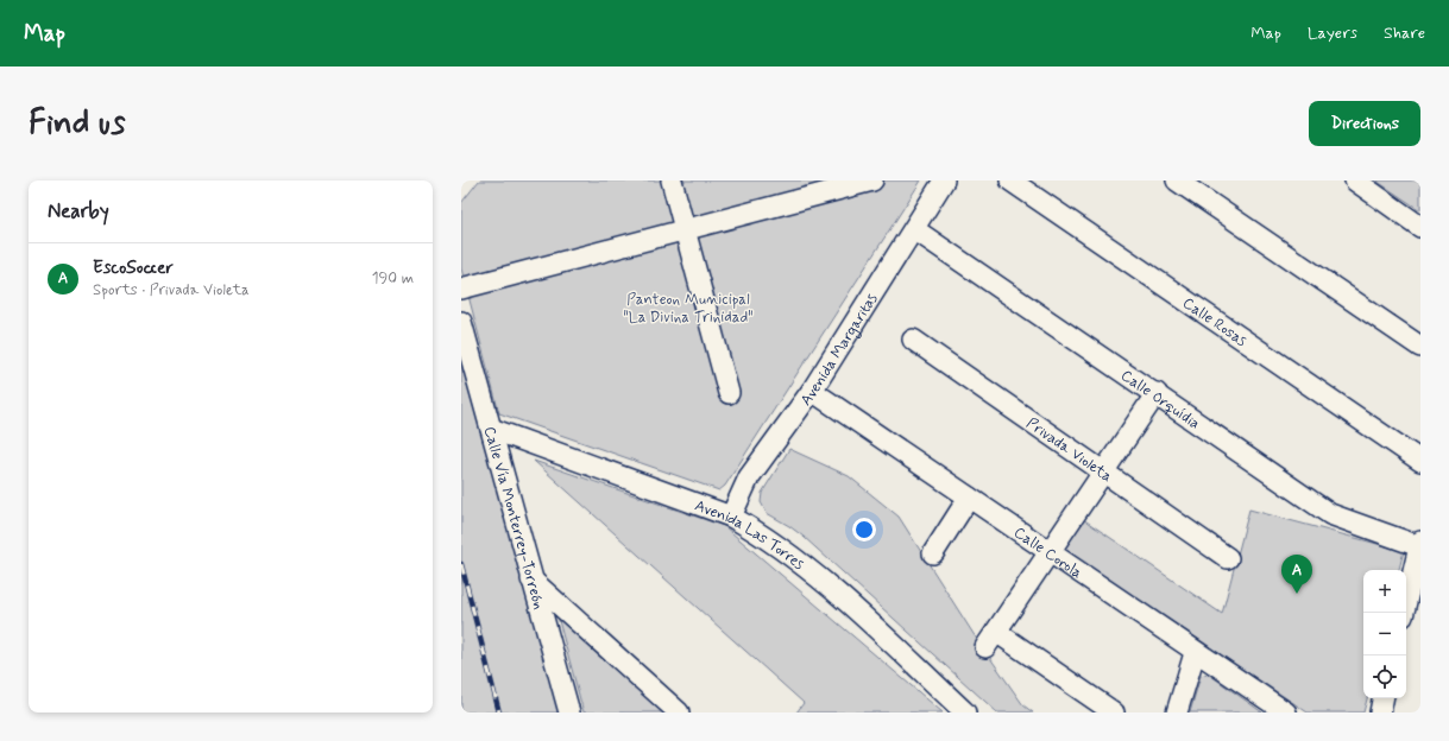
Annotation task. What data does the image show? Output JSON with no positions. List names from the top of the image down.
{
  "streets": {
    "street": [
      "Calle Rosas",
      "Avenida Margaritas",
      "Calle Orquídia",
      "Privada Violeta",
      "Calle Vía Monterrey-Torreón",
      "Avenida Las Torres",
      "Calle Corola"
    ]
  },
  "crossings": [
    ["Avenida Margaritas", "Calle Orquídia"],
    ["Avenida Margaritas", "Avenida Las Torres"],
    ["Avenida Margaritas", "Calle Corola"],
    ["Calle Vía Monterrey-Torreón", "Avenida Las Torres"]
  ],
  "parks": ["Panteon Municipal \"La Divina Trinidad\""],
  "page": {
    "header": "Map",
    "nav": ["Map", "Layers", "Share"],
    "buttons": "Directions",
    "title": "Find us",
    "heading": "Nearby",
    "list": [
      {
        "mark": "A",
        "name": "EscoSoccer",
        "note": "Sports · Privada Violeta",
        "value": "190 m"
      }
    ],
    "pins": "A",
    "map_buttons": ["+", "−"]
  }
}
